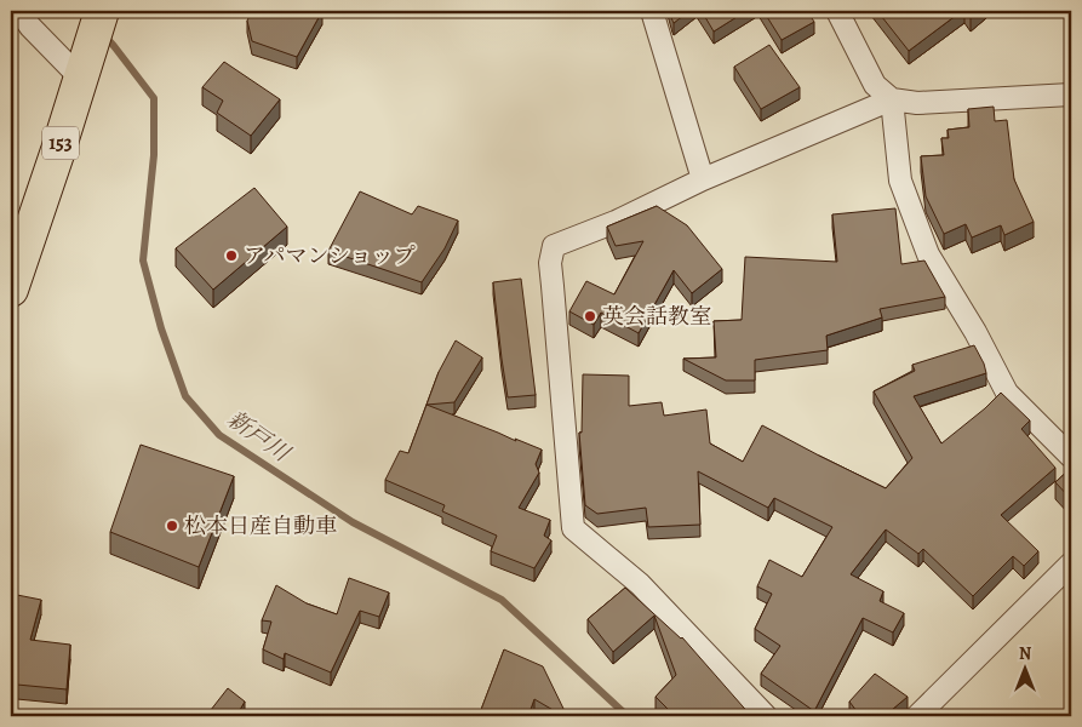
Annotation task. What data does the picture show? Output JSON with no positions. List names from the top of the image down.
{
  "streets": {
    "highway": ["153"]
  },
  "water": ["新戸川"],
  "places": ["アパマンショップ", "英会話教室", "松本日産自動車"],
  "north": "top"
}
